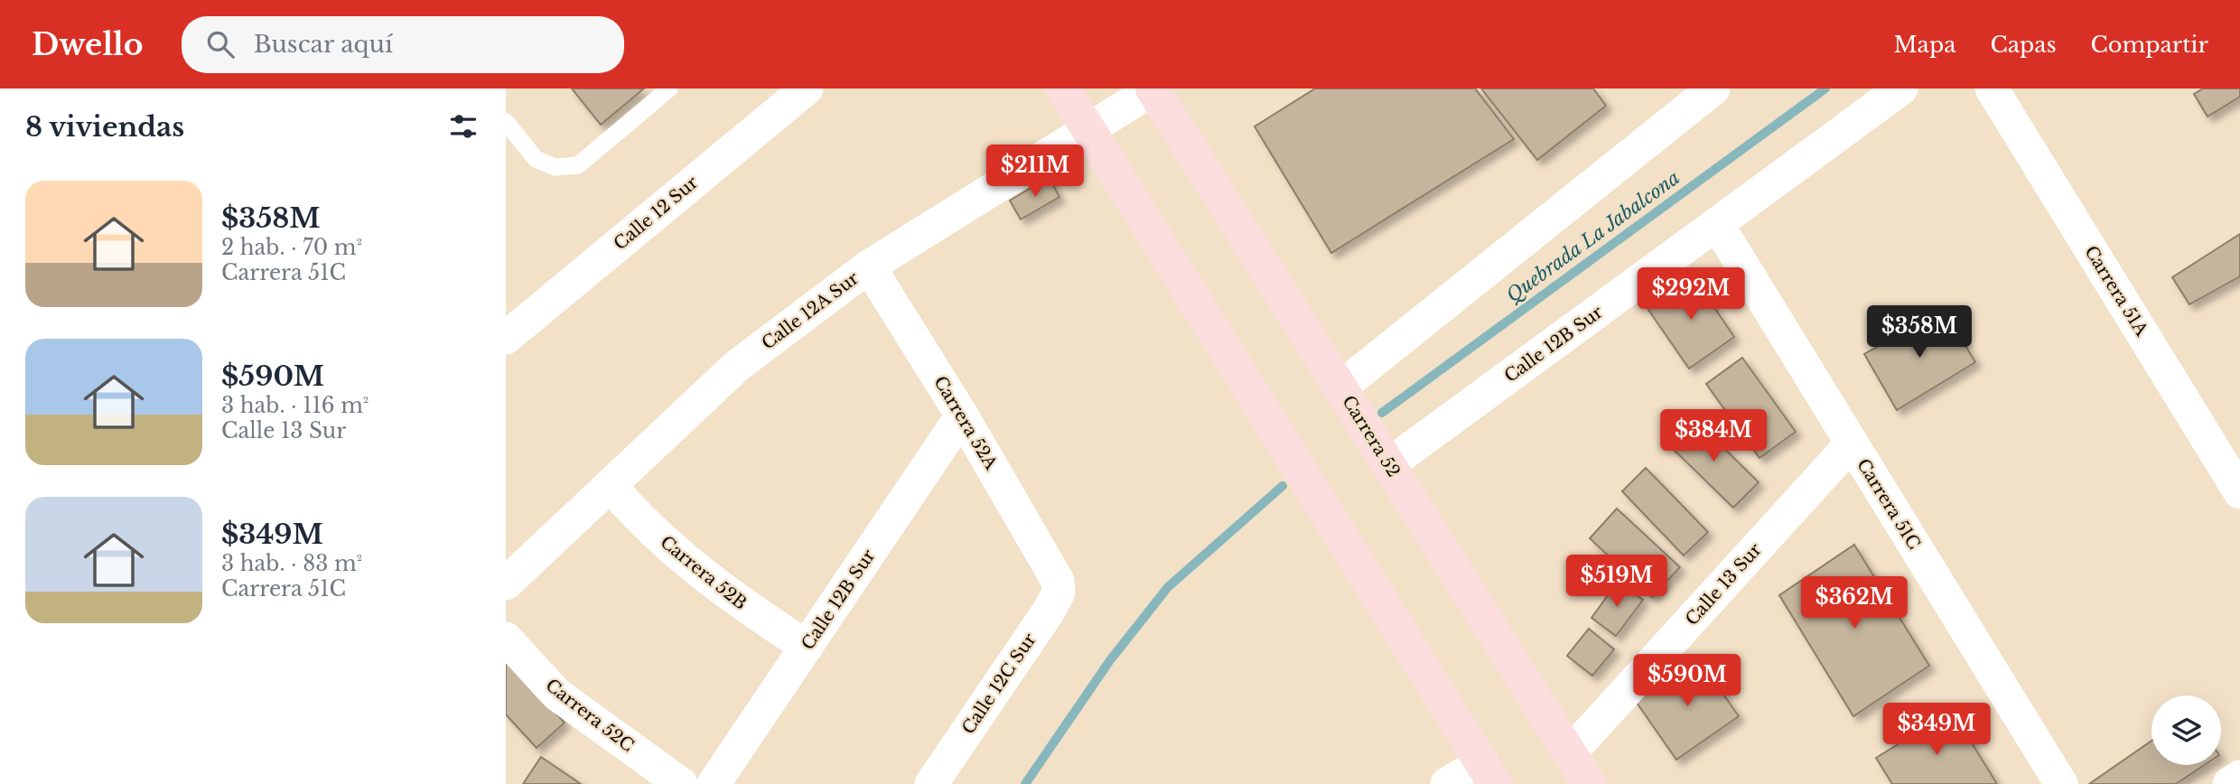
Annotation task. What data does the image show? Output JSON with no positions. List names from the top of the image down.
{
  "streets": {
    "main road": ["Carrera 52"],
    "street": [
      "Calle 12 Sur",
      "Carrera 51A",
      "Calle 12A Sur",
      "Calle 12B Sur",
      "Carrera 52A",
      "Carrera 51C",
      "Carrera 52B",
      "Calle 13 Sur",
      "Calle 12C Sur",
      "Carrera 52C"
    ]
  },
  "crossings": [
    ["Calle 12A Sur", "Carrera 52A"],
    ["Calle 12A Sur", "Carrera 52"],
    ["Calle 12A Sur", "Carrera 52B"],
    ["Calle 12B Sur", "Carrera 52A"],
    ["Calle 12B Sur", "Carrera 52"],
    ["Calle 12B Sur", "Carrera 51C"],
    ["Calle 12B Sur", "Carrera 52B"],
    ["Carrera 52A", "Calle 12C Sur"],
    ["Carrera 52", "Calle 13 Sur"],
    ["Carrera 51C", "Calle 13 Sur"]
  ],
  "water": ["Quebrada La Jabalcona"],
  "page": {
    "header": "Dwello",
    "search": "Buscar aquí",
    "nav": ["Mapa", "Capas", "Compartir"],
    "heading": "8 viviendas",
    "price": [
      "$211M",
      "$292M",
      "$358M",
      "$384M",
      "$519M",
      "$362M",
      "$590M",
      "$349M"
    ],
    "list": [
      {
        "name": "$358M",
        "note": "2 hab. · 70 m² · Carrera 51C"
      },
      {
        "name": "$590M",
        "note": "3 hab. · 116 m² · Calle 13 Sur"
      },
      {
        "name": "$349M",
        "note": "3 hab. · 83 m² · Carrera 51C"
      }
    ]
  }
}
